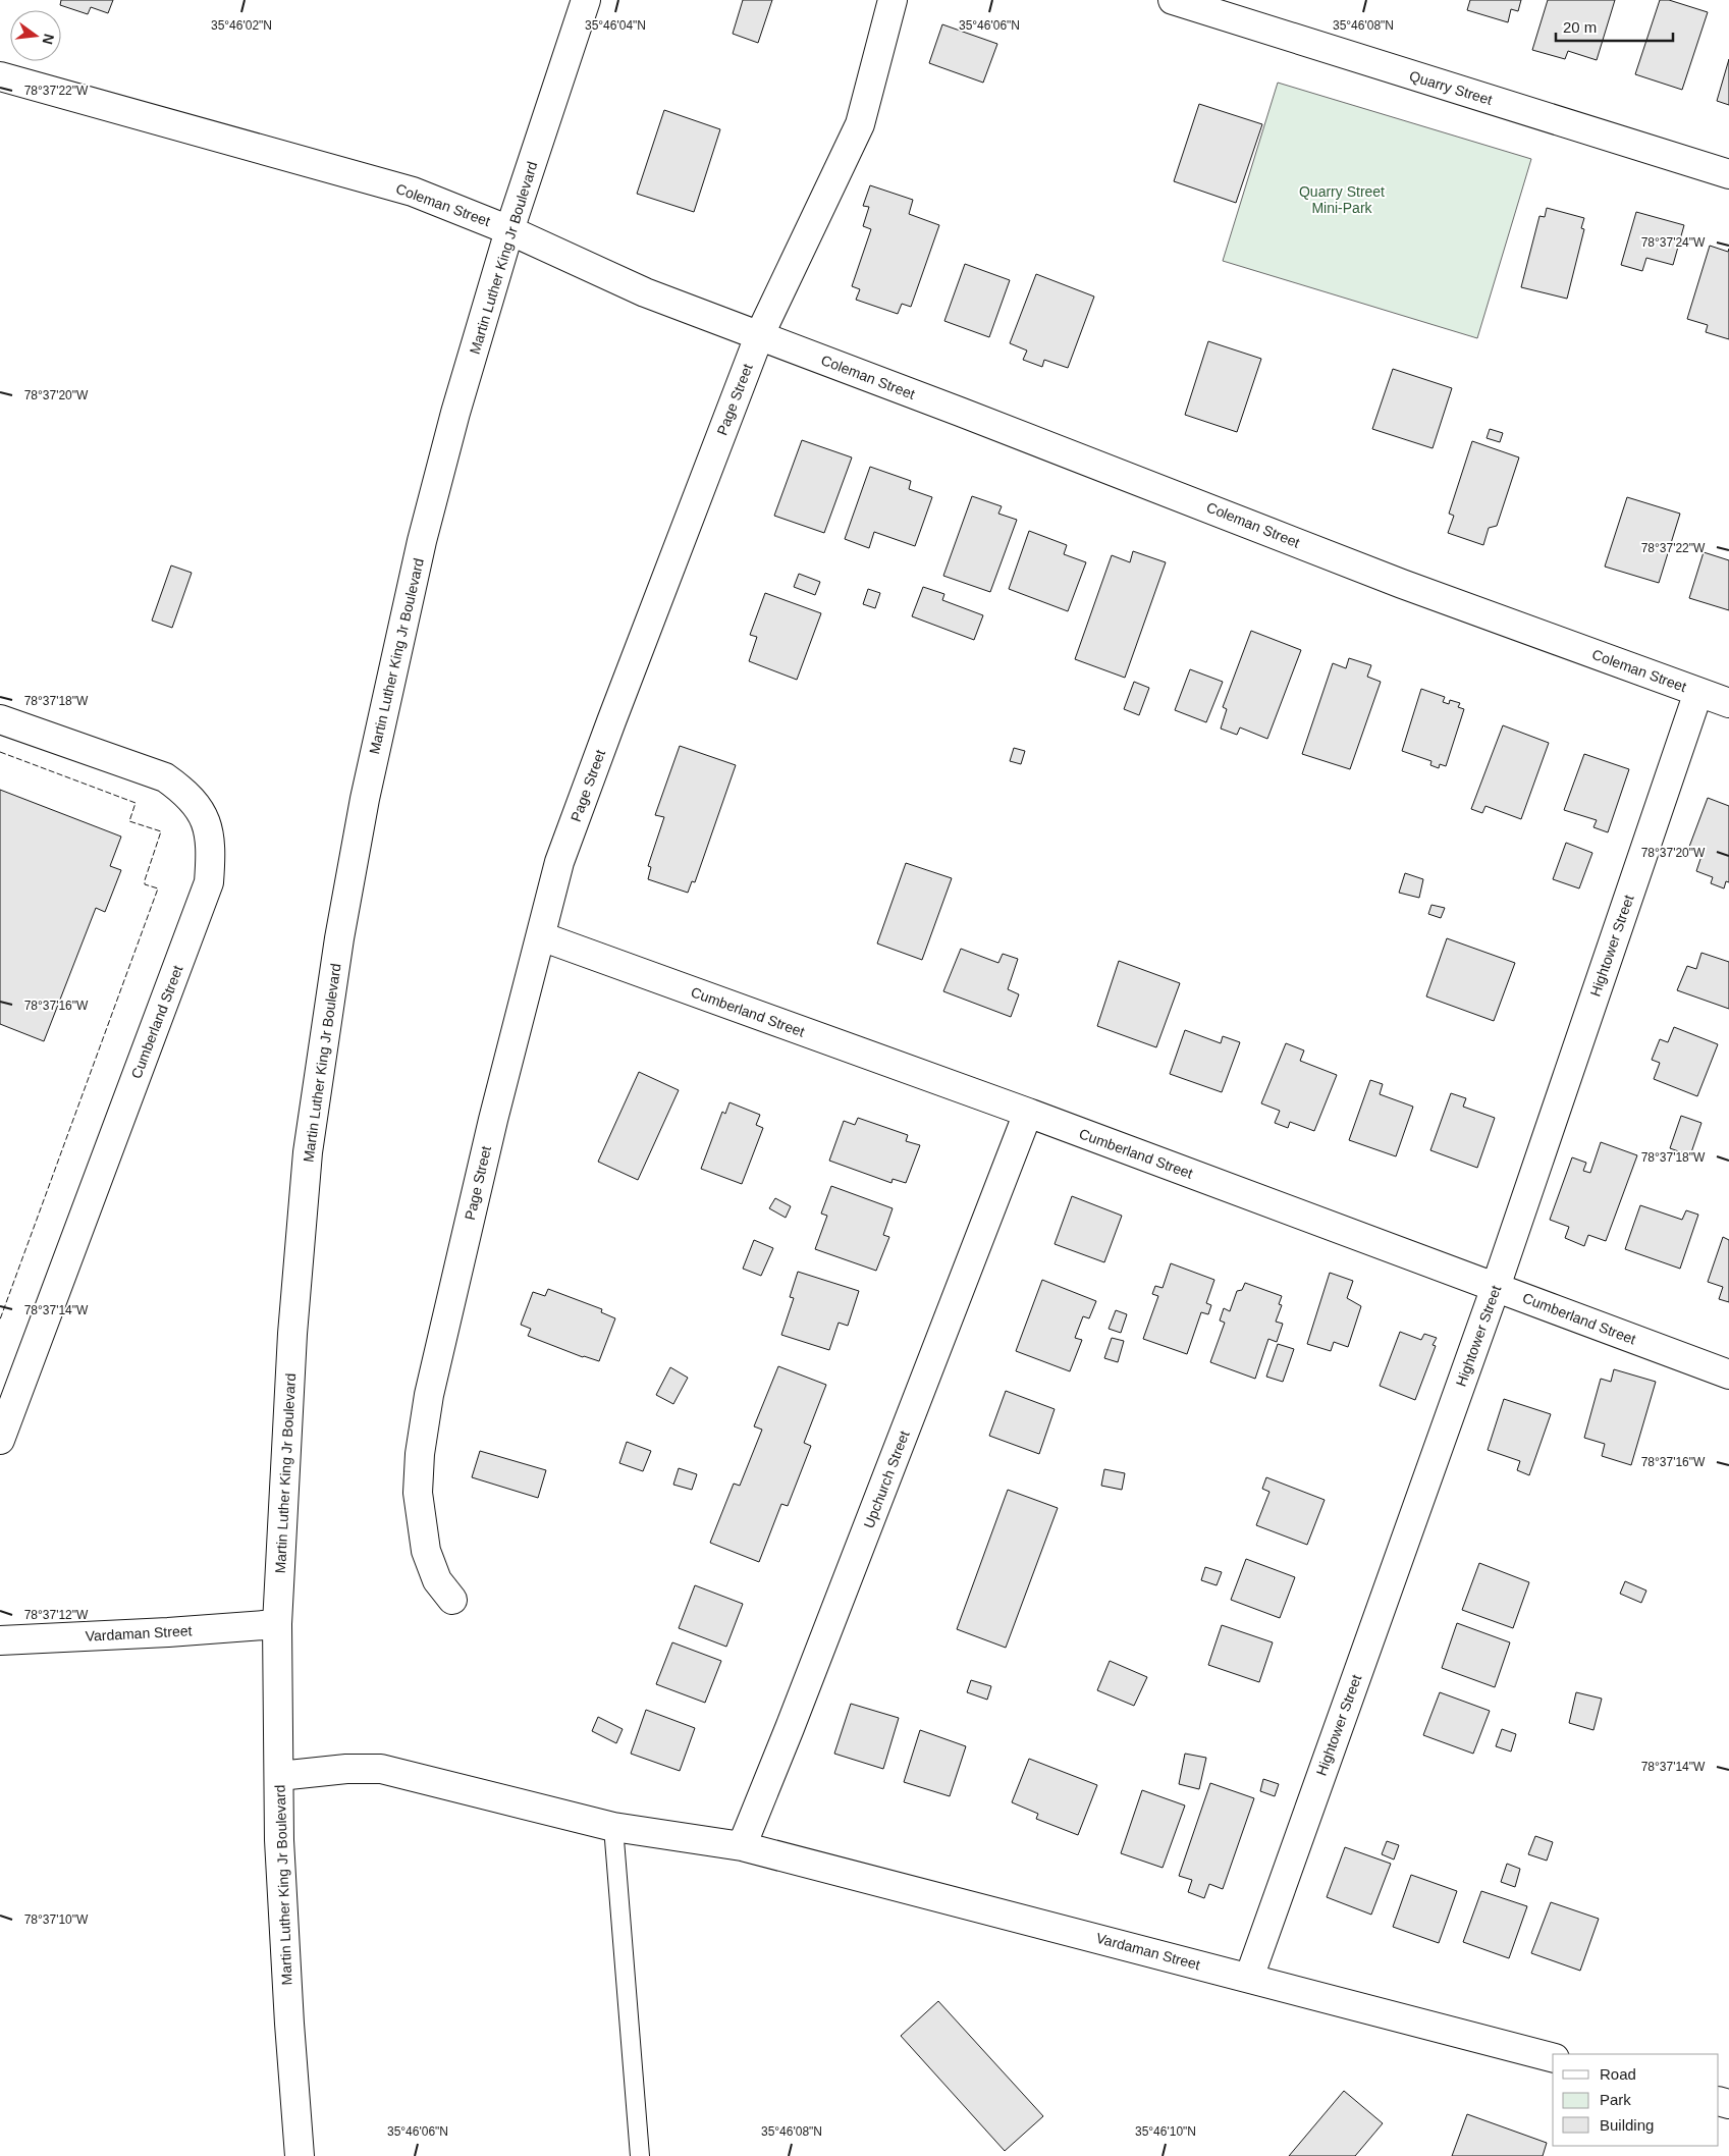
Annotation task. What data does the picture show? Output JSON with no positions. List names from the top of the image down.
{
  "streets": {
    "street": [
      "Quarry Street",
      "Coleman Street",
      "Martin Luther King Jr Boulevard",
      "Page Street",
      "Hightower Street",
      "Cumberland Street",
      "Upchurch Street",
      "Vardaman Street"
    ]
  },
  "crossings": [
    ["Coleman Street", "Martin Luther King Jr Boulevard"],
    ["Coleman Street", "Page Street"],
    ["Coleman Street", "Hightower Street"],
    ["Martin Luther King Jr Boulevard", "Vardaman Street"],
    ["Page Street", "Cumberland Street"],
    ["Hightower Street", "Cumberland Street"],
    ["Hightower Street", "Vardaman Street"],
    ["Cumberland Street", "Upchurch Street"],
    ["Upchurch Street", "Vardaman Street"]
  ],
  "parks": ["Quarry Street Mini-Park"],
  "legend": ["Road", "Park", "Building"],
  "scale_bar": "20 m",
  "north": "right",
  "coordinates": [
    "35°46'02\"N",
    "35°46'04\"N",
    "35°46'06\"N",
    "35°46'08\"N",
    "78°37'22\"W",
    "78°37'24\"W",
    "78°37'20\"W",
    "78°37'18\"W",
    "78°37'16\"W",
    "78°37'14\"W",
    "78°37'12\"W",
    "78°37'10\"W",
    "35°46'10\"N"
  ]
}
